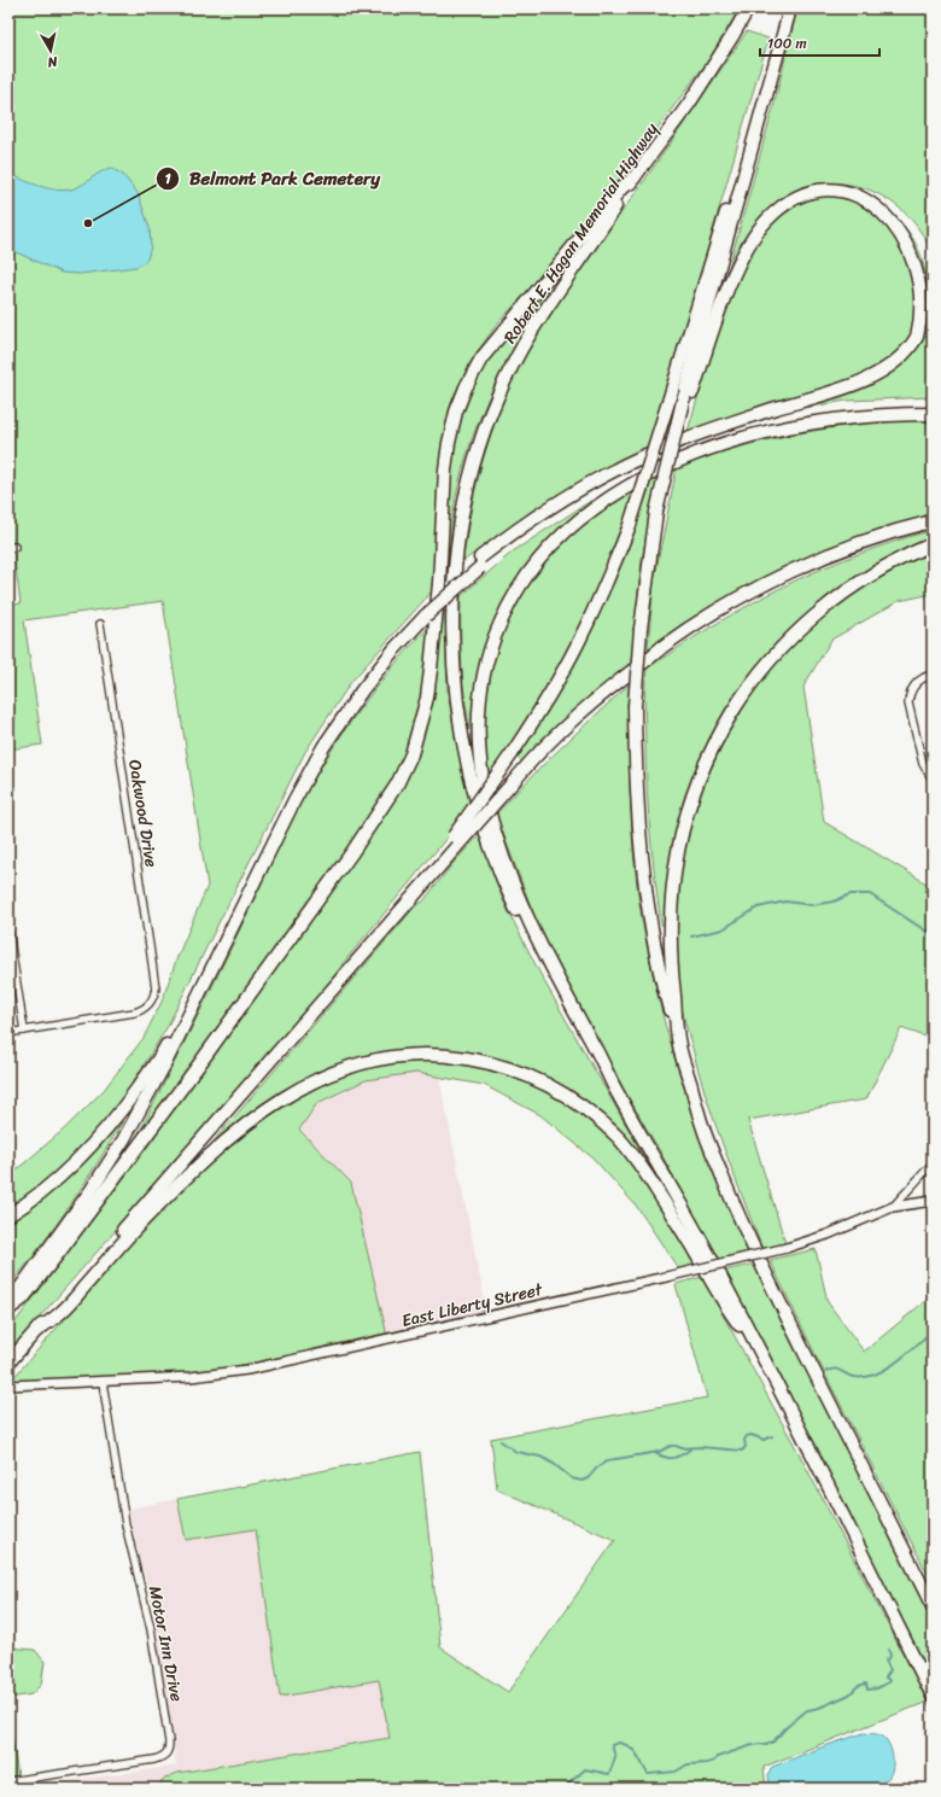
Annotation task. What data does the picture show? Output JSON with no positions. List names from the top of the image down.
{
  "streets": {
    "highway": ["Robert E. Hagan Memorial Highway"],
    "street": ["Oakwood Drive", "East Liberty Street", "Motor Inn Drive"]
  },
  "crossings": [
    ["East Liberty Street", "Motor Inn Drive"]
  ],
  "places": ["Belmont Park Cemetery"],
  "scale_bar": "100 m",
  "north": "bottom"
}
